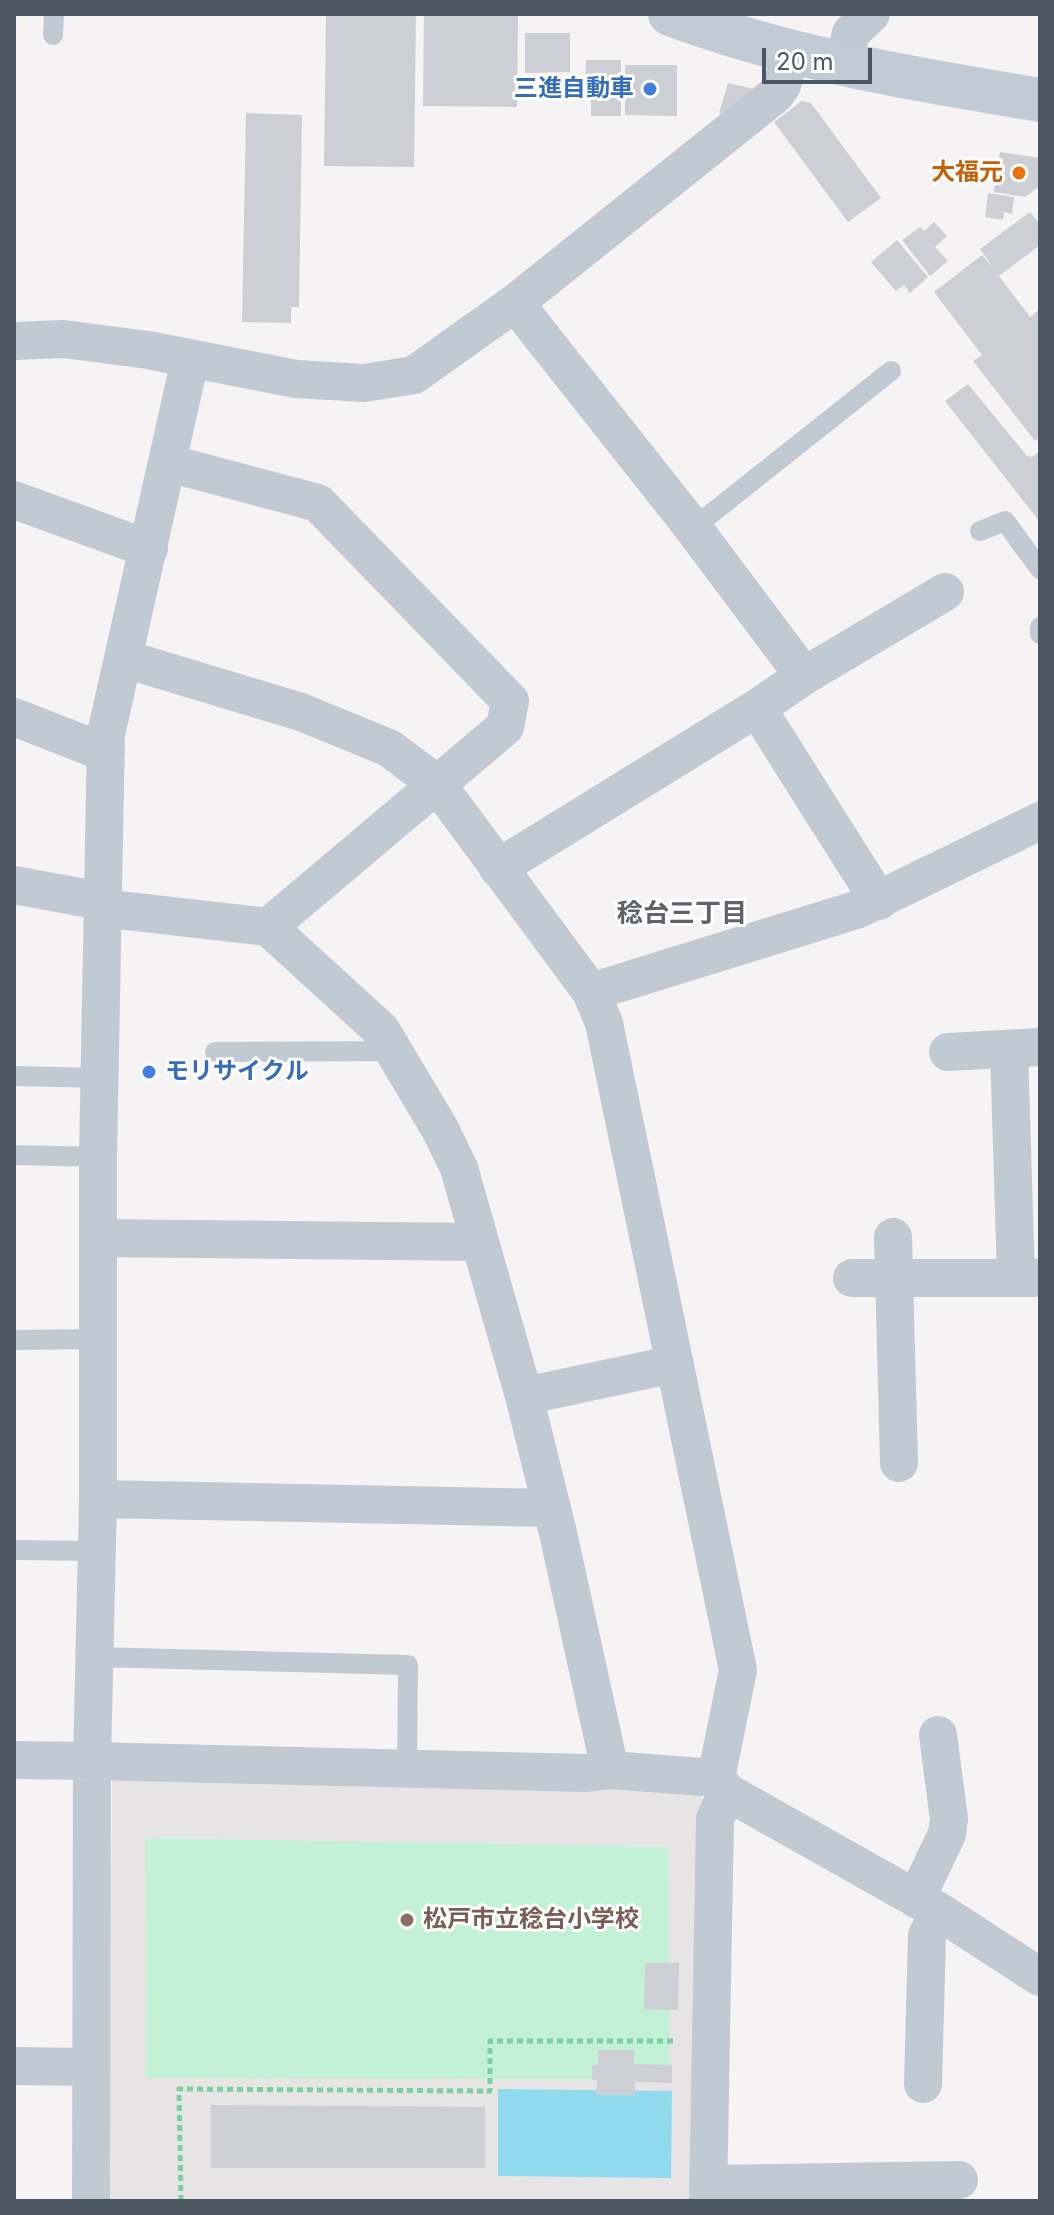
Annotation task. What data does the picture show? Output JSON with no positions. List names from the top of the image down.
{
  "districts": ["稔台三丁目"],
  "places": [
    "三進自動車",
    "大福元",
    "モリサイクル",
    "松戸市立稔台小学校"
  ],
  "scale_bar": "20 m"
}
